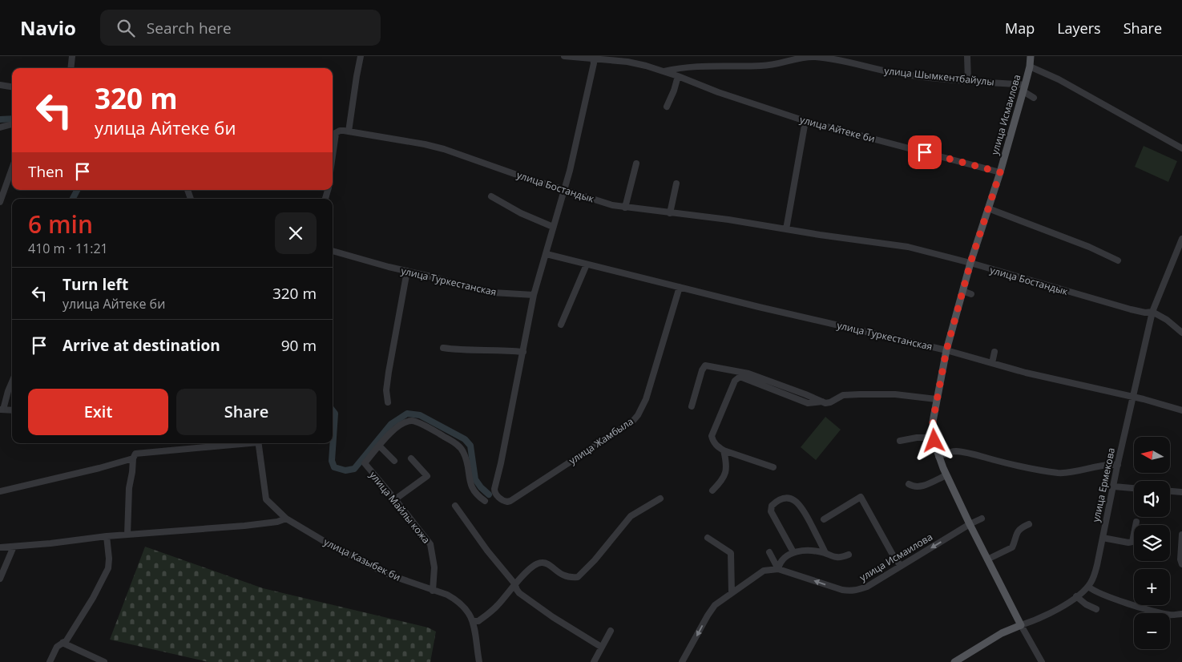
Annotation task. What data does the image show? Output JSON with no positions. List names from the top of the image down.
{
  "streets": {
    "main road": ["улица Исмаилова", "улица Ермекова"],
    "street": [
      "улица Шымкентбайулы",
      "улица Айтеке би",
      "улица Бостандык",
      "улица Туркестанская",
      "улица Жамбыла",
      "улица Майлы кожа",
      "улица Казыбек би"
    ]
  },
  "crossings": [
    ["улица Шымкентбайулы", "улица Исмаилова"],
    ["улица Шымкентбайулы", "улица Айтеке би"],
    ["улица Исмаилова", "улица Айтеке би"],
    ["улица Исмаилова", "улица Бостандык"],
    ["улица Исмаилова", "улица Туркестанская"],
    ["улица Исмаилова", "улица Ермекова"],
    ["улица Бостандык", "улица Ермекова"],
    ["улица Туркестанская", "улица Жамбыла"],
    ["улица Туркестанская", "улица Ермекова"],
    ["улица Майлы кожа", "улица Казыбек би"]
  ],
  "north": "left",
  "page": {
    "header": "Navio",
    "search": "Search here",
    "nav": ["Map", "Layers", "Share"],
    "turn": ["320 m", "улица Айтеке би"],
    "then": "Then",
    "heading": ["6 min", "410 m · 11:21"],
    "list": [
      {
        "name": "Turn left",
        "note": "улица Айтеке би",
        "value": "320 m"
      },
      {
        "name": "Arrive at destination",
        "value": "90 m"
      }
    ],
    "buttons": ["Exit", "Share"],
    "map_buttons": ["+", "−"]
  }
}
